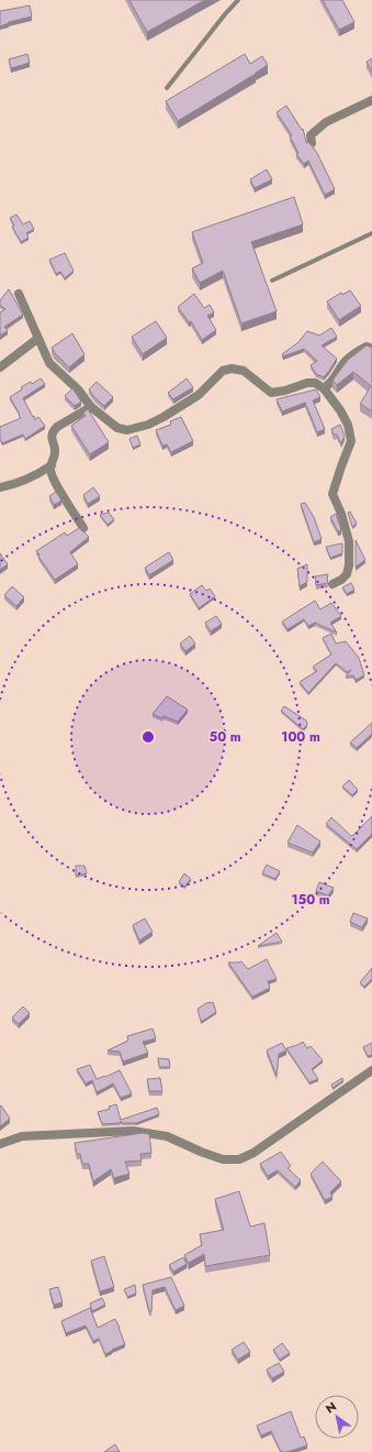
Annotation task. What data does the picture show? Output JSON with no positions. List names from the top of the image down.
{
  "north": "top left",
  "rings": ["50 m", "100 m", "150 m"]
}
